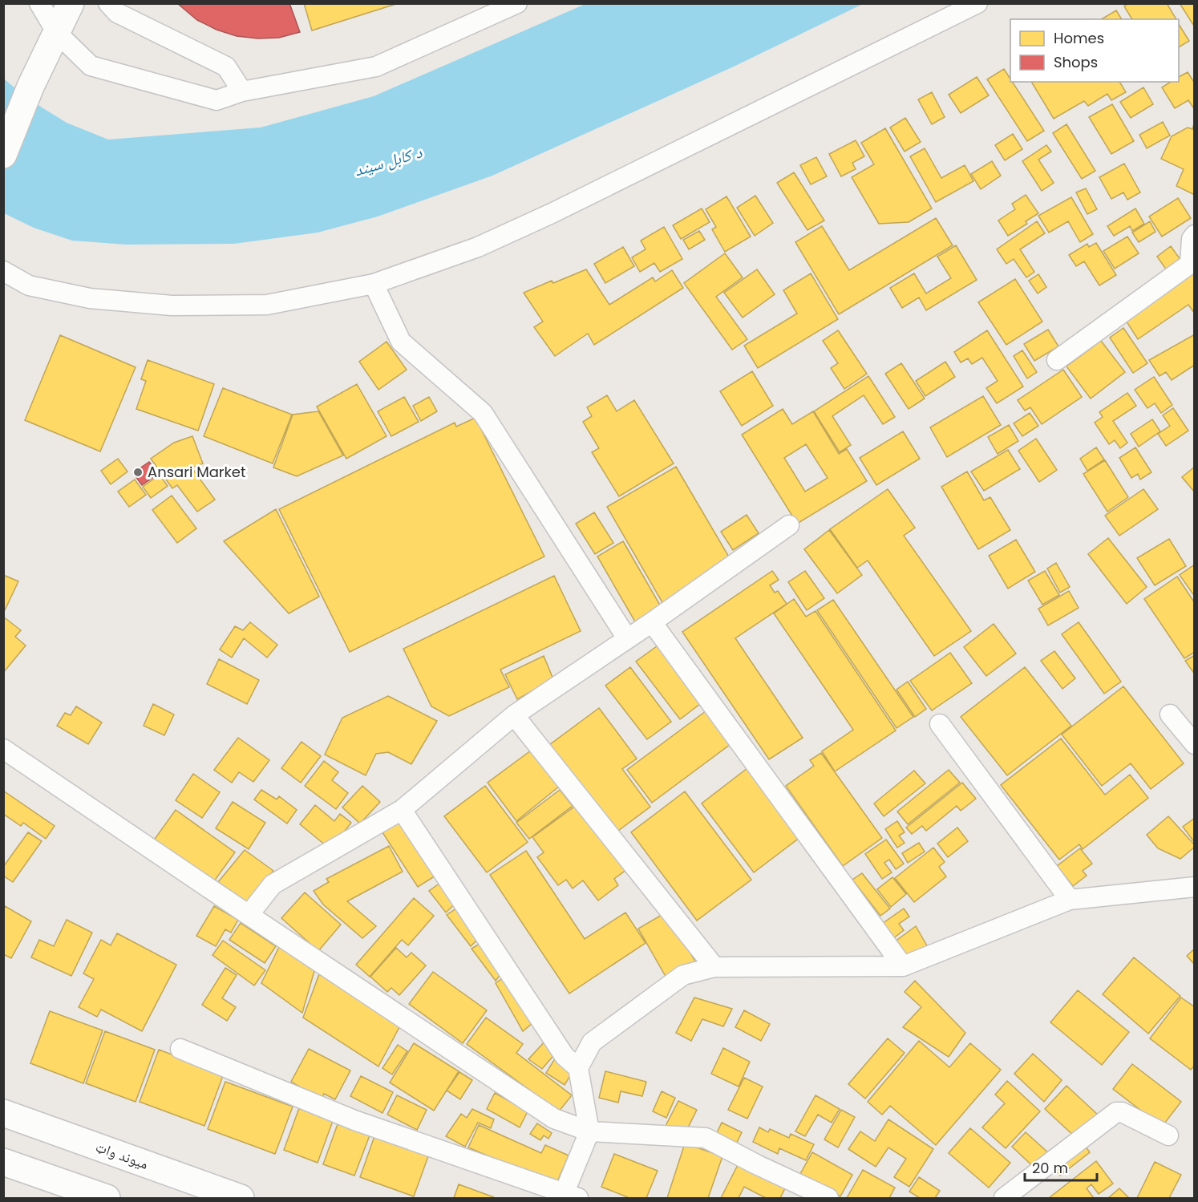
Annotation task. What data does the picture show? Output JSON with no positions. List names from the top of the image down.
{
  "streets": {
    "main road": ["میوند واټ"]
  },
  "water": ["د کابل سيند"],
  "places": ["Ansari Market"],
  "legend": ["Homes", "Shops"],
  "scale_bar": "20 m"
}
